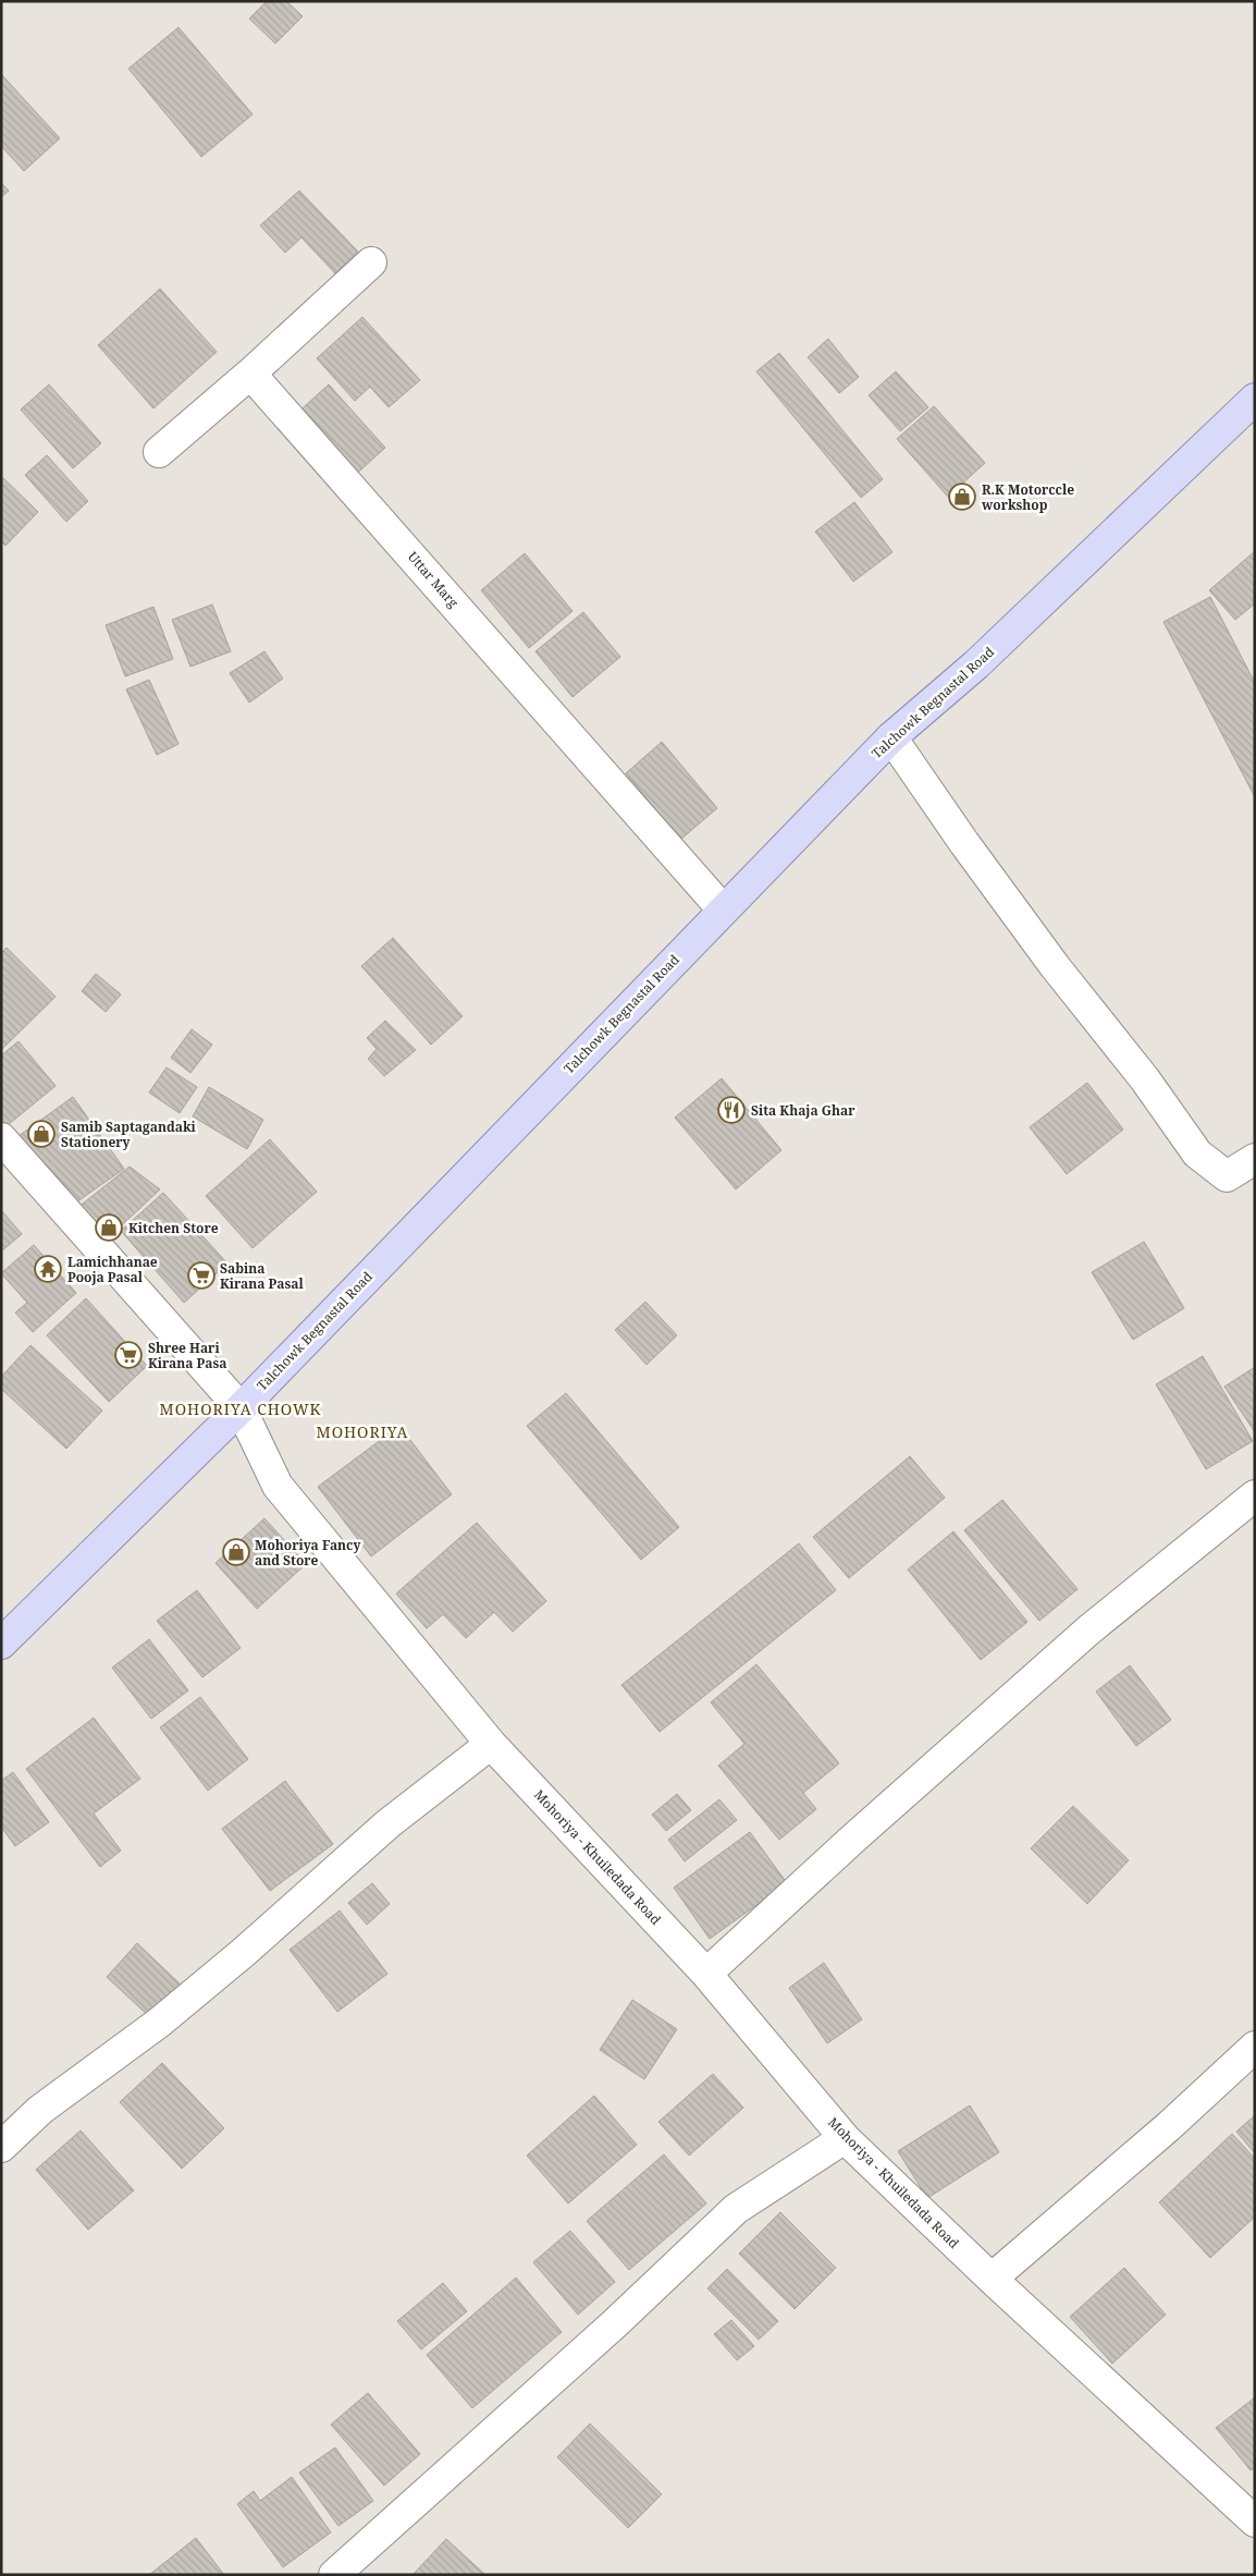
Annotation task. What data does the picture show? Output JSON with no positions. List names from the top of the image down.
{
  "streets": {
    "main road": ["Talchowk Begnastal Road"],
    "street": ["Uttar Marg", "Mohoriya - Khuiledada Road"]
  },
  "crossings": [
    ["Uttar Marg", "Talchowk Begnastal Road"],
    ["Talchowk Begnastal Road", "Mohoriya - Khuiledada Road"]
  ],
  "districts": ["MOHORIYA CHOWK", "MOHORIYA"],
  "places": {
    "shop": [
      "R.K Motorccle workshop",
      "Samib Saptagandaki Stationery",
      "Kitchen Store",
      "Mohoriya Fancy and Store"
    ],
    "restaurant": ["Sita Khaja Ghar"],
    "temple": ["Lamichhanae Pooja Pasal"],
    "supermarket": ["Sabina Kirana Pasal", "Shree Hari Kirana Pasa"]
  }
}
